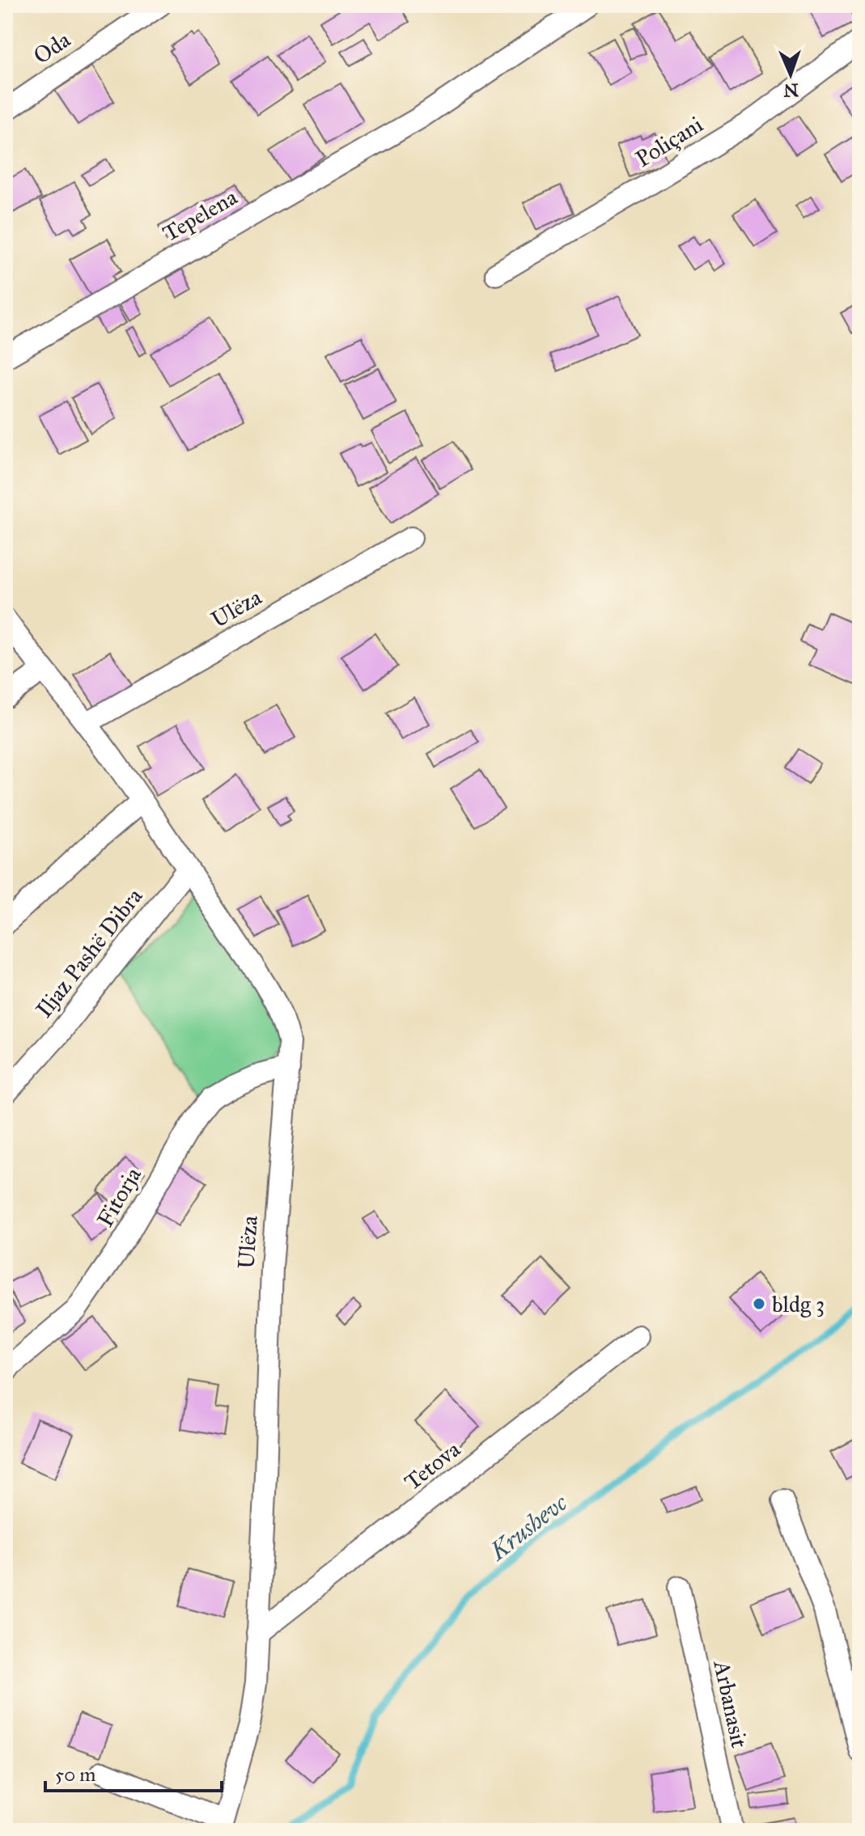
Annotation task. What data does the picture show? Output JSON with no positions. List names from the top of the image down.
{
  "streets": {
    "street": [
      "Oda",
      "Poliçani",
      "Tepelena",
      "Ulëza",
      "Iljaz Pashë Dibra",
      "Fitorja",
      "Tetova",
      "Arbanasit"
    ]
  },
  "crossings": [
    ["Ulëza", "Iljaz Pashë Dibra"],
    ["Ulëza", "Fitorja"],
    ["Ulëza", "Tetova"]
  ],
  "water": ["Krushevc"],
  "places": ["bldg 3"],
  "scale_bar": "50 m",
  "north": "bottom"
}
